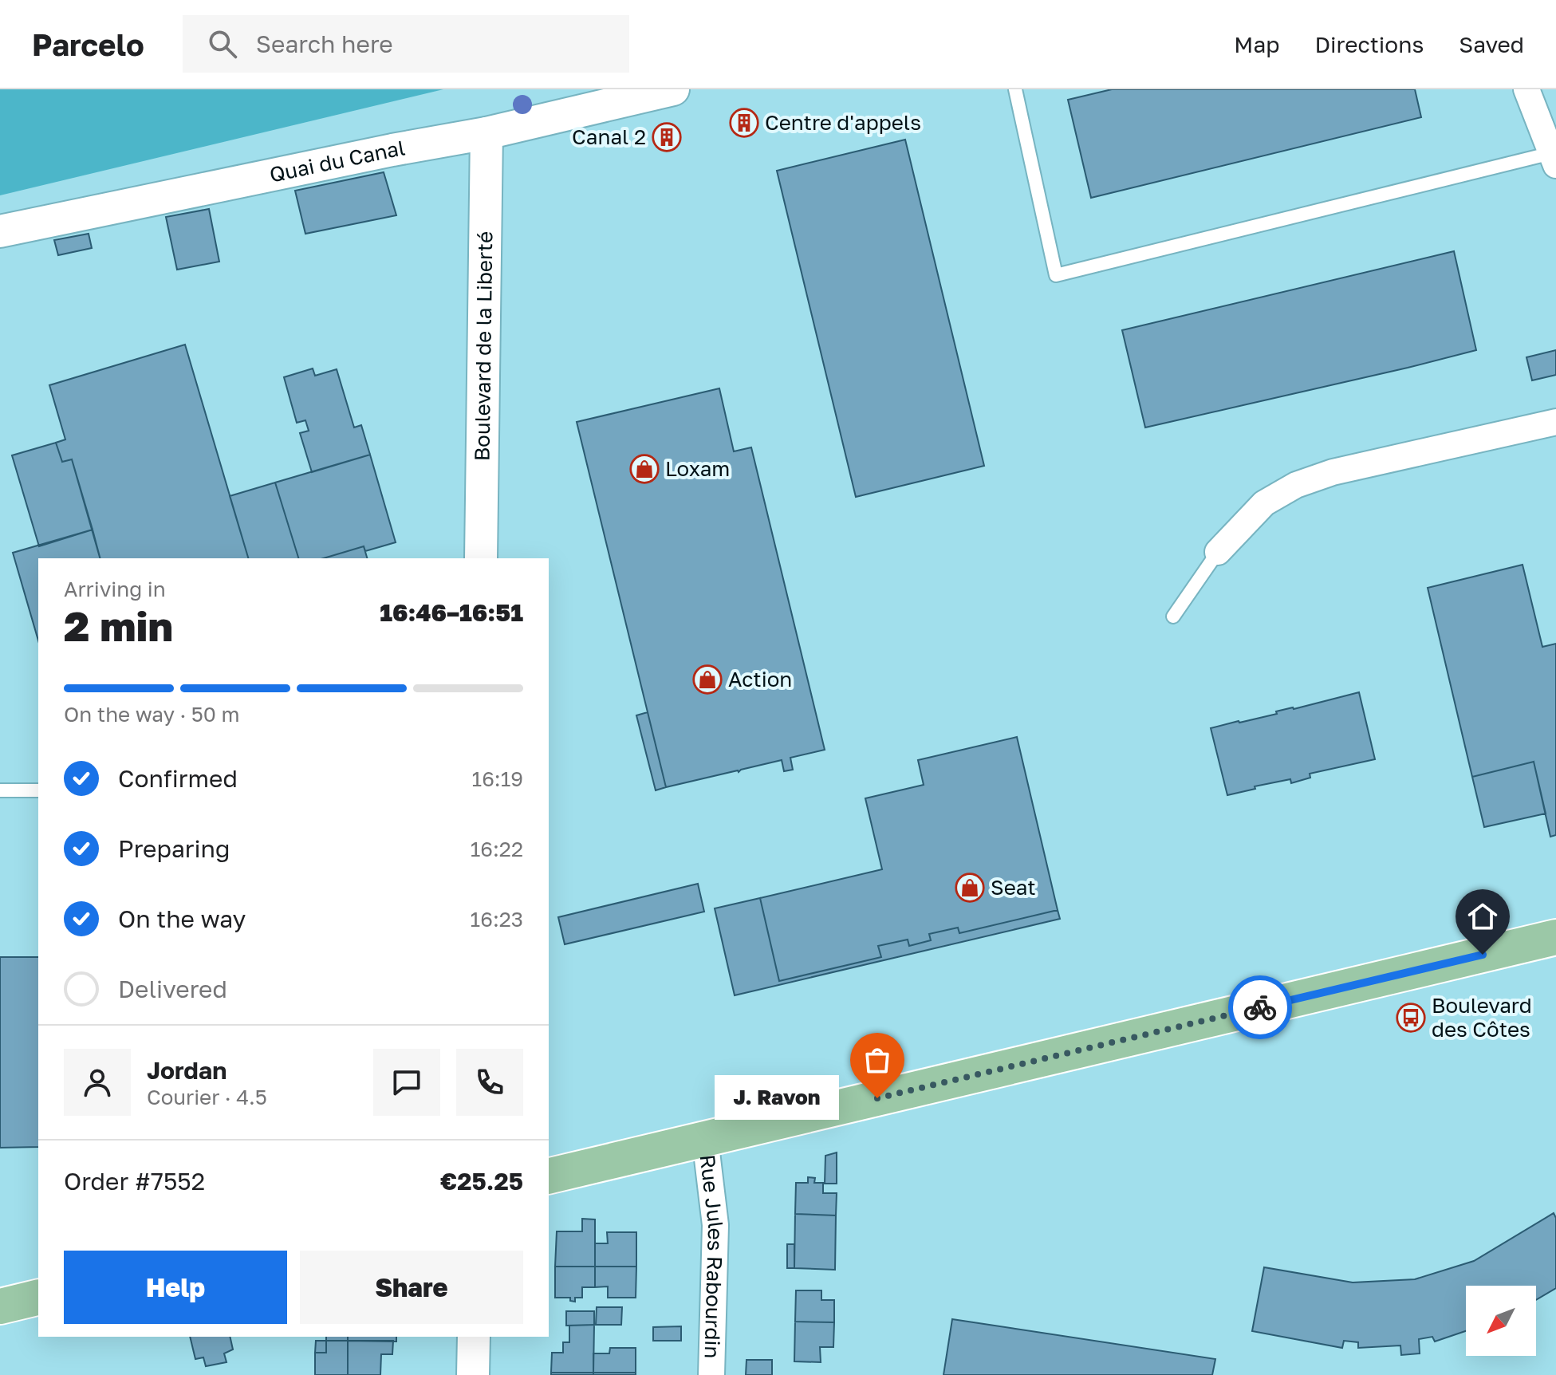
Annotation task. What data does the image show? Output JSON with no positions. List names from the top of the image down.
{
  "streets": {
    "street": ["Quai du Canal", "Boulevard de la Liberté", "Rue Jules Rabourdin"]
  },
  "crossings": [
    ["Quai du Canal", "Boulevard de la Liberté"]
  ],
  "places": {
    "building": ["Centre d'appels", "Canal 2"],
    "shop": ["Loxam", "Action", "Seat"],
    "bus stop": ["Boulevard des Côtes"],
    "other": ["J. Ravon"]
  },
  "north": "bottom left",
  "page": {
    "header": "Parcelo",
    "search": "Search here",
    "nav": ["Map", "Directions", "Saved"],
    "heading": ["2 min", "Arriving in", "16:46–16:51"],
    "panel": [
      "Jordan",
      "Courier · 4.5",
      "Order #7552",
      "€25.25"
    ],
    "bar": "On the way · 50 m",
    "list": [
      ["Confirmed", "16:19"],
      ["Preparing", "16:22"],
      ["On the way", "16:23"],
      "Delivered"
    ],
    "bubble": "J. Ravon",
    "buttons": ["Help", "Share"]
  }
}
